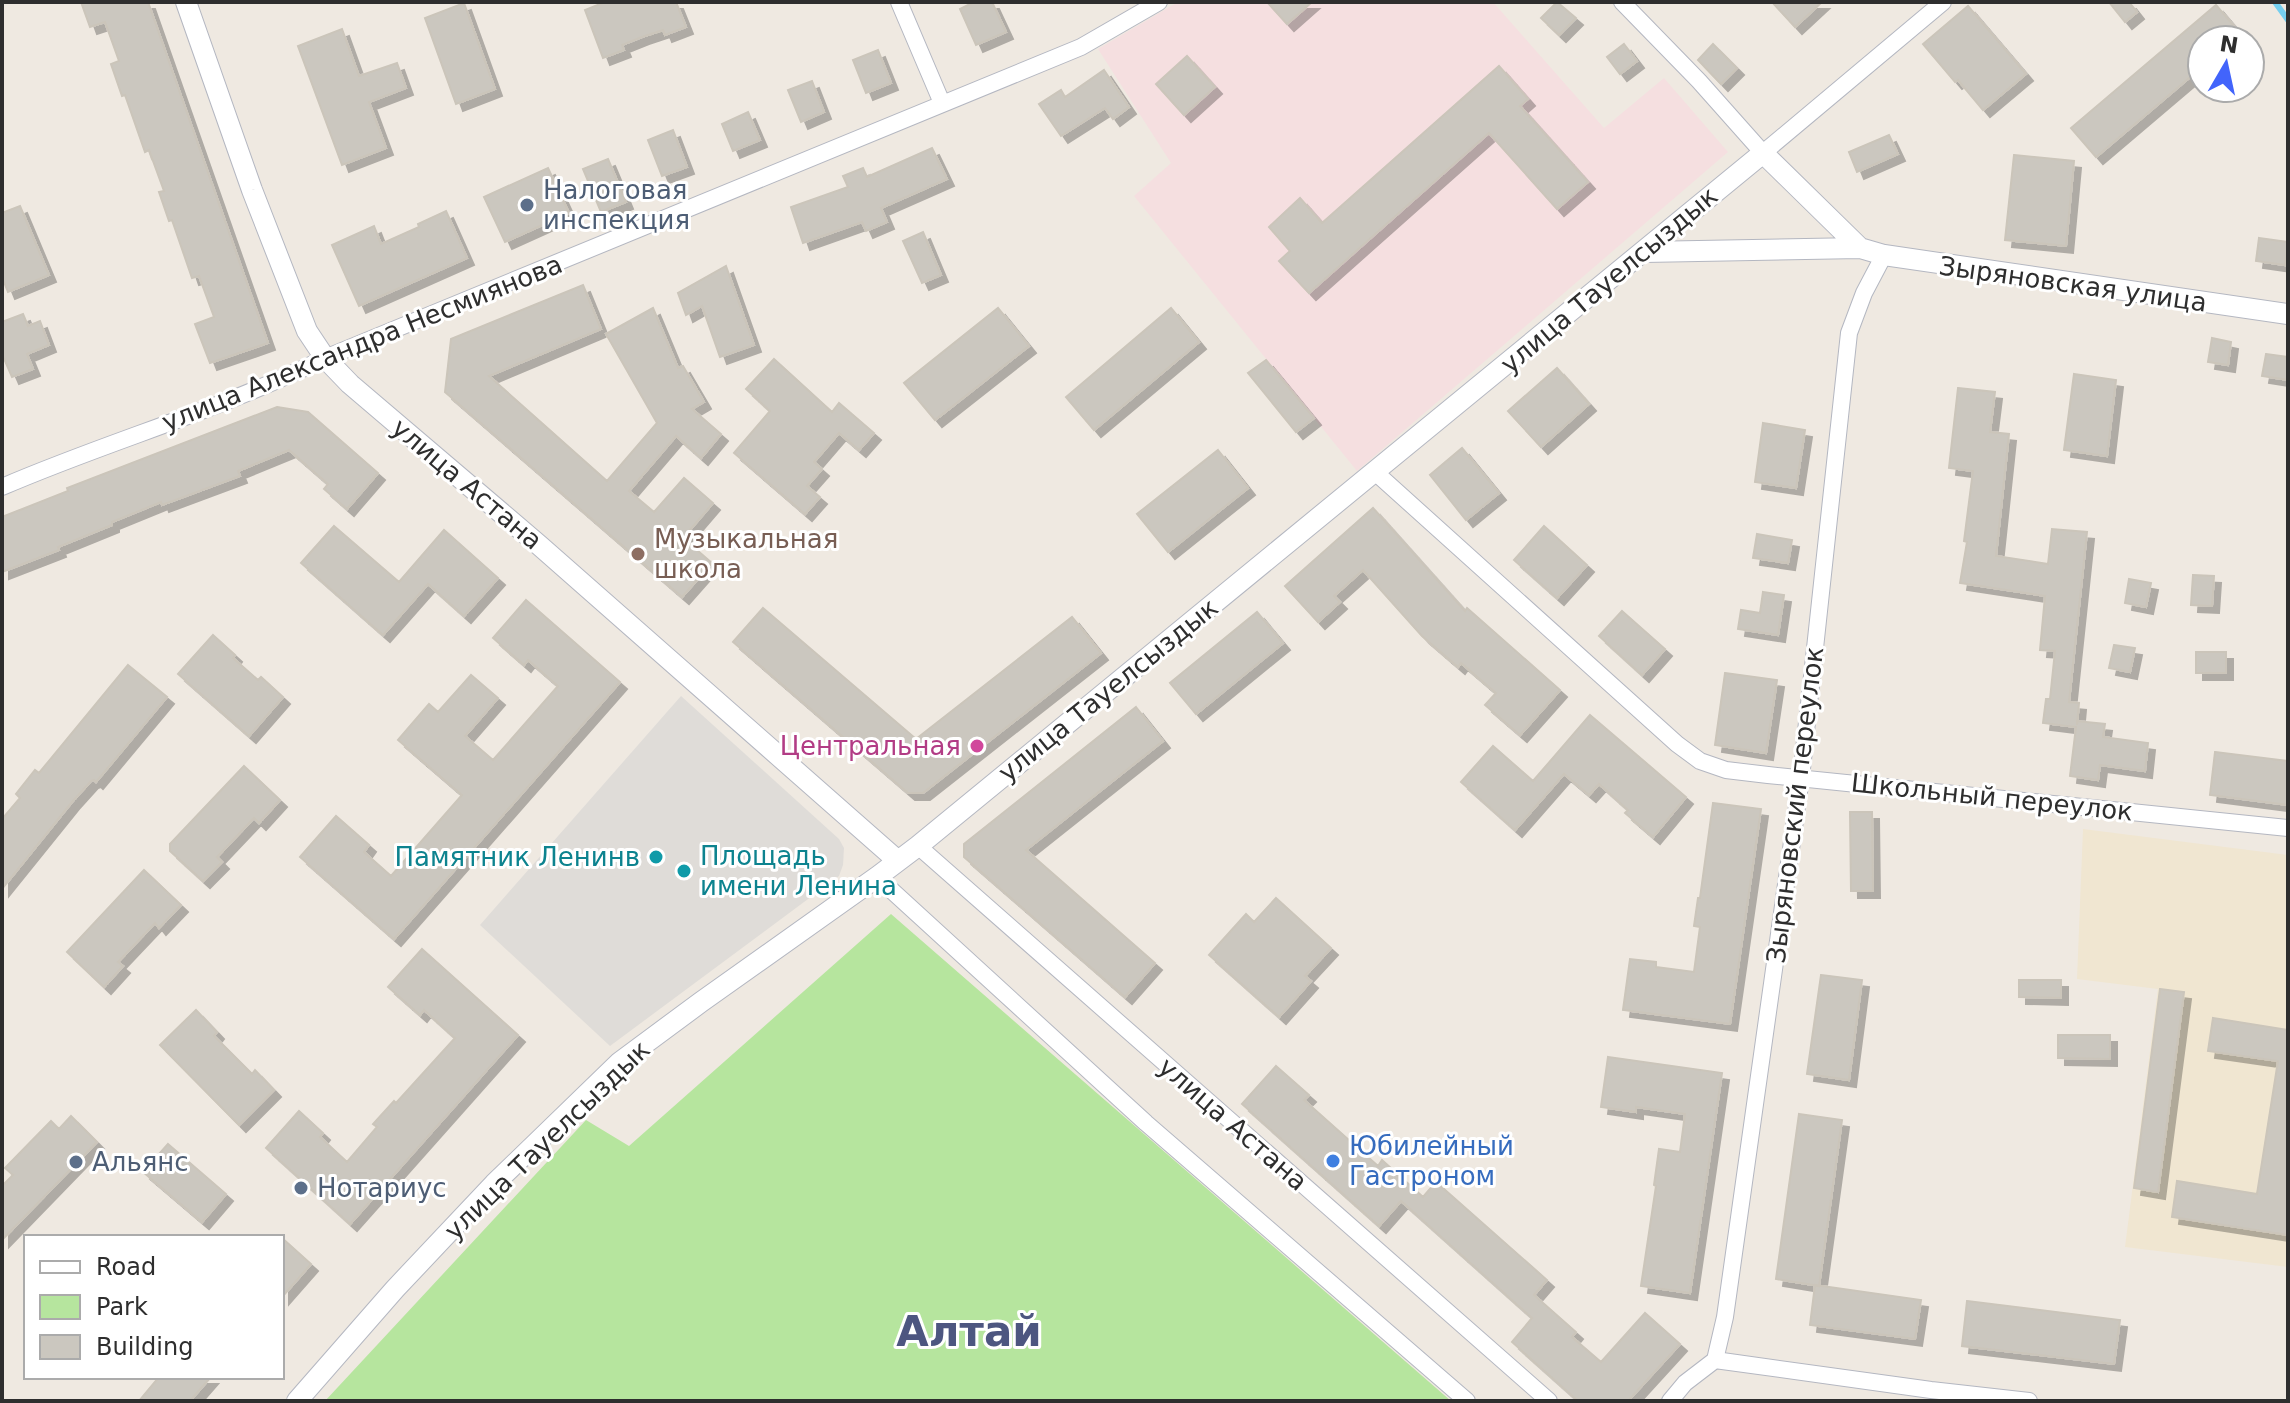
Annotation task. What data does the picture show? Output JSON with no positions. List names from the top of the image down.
{
  "streets": {
    "street": [
      "улица Тауелсыздык",
      "Зыряновская улица",
      "улица Александра Несмиянова",
      "улица Астана",
      "Школьный переулок",
      "Зыряновский переулок"
    ]
  },
  "crossings": [
    ["улица Тауелсыздык", "улица Астана"],
    ["улица Тауелсыздык", "Школьный переулок"],
    ["Зыряновская улица", "Зыряновский переулок"],
    ["улица Александра Несмиянова", "улица Астана"],
    ["Школьный переулок", "Зыряновский переулок"]
  ],
  "districts": ["Алтай"],
  "places": [
    "Налоговая инспекция",
    "Музыкальная школа",
    "Центральная",
    "Памятник Ленинв",
    "Площадь имени Ленина",
    "Юбилейный Гастроном",
    "Альянс",
    "Нотариус"
  ],
  "legend": ["Road", "Park", "Building"],
  "north": "top"
}
